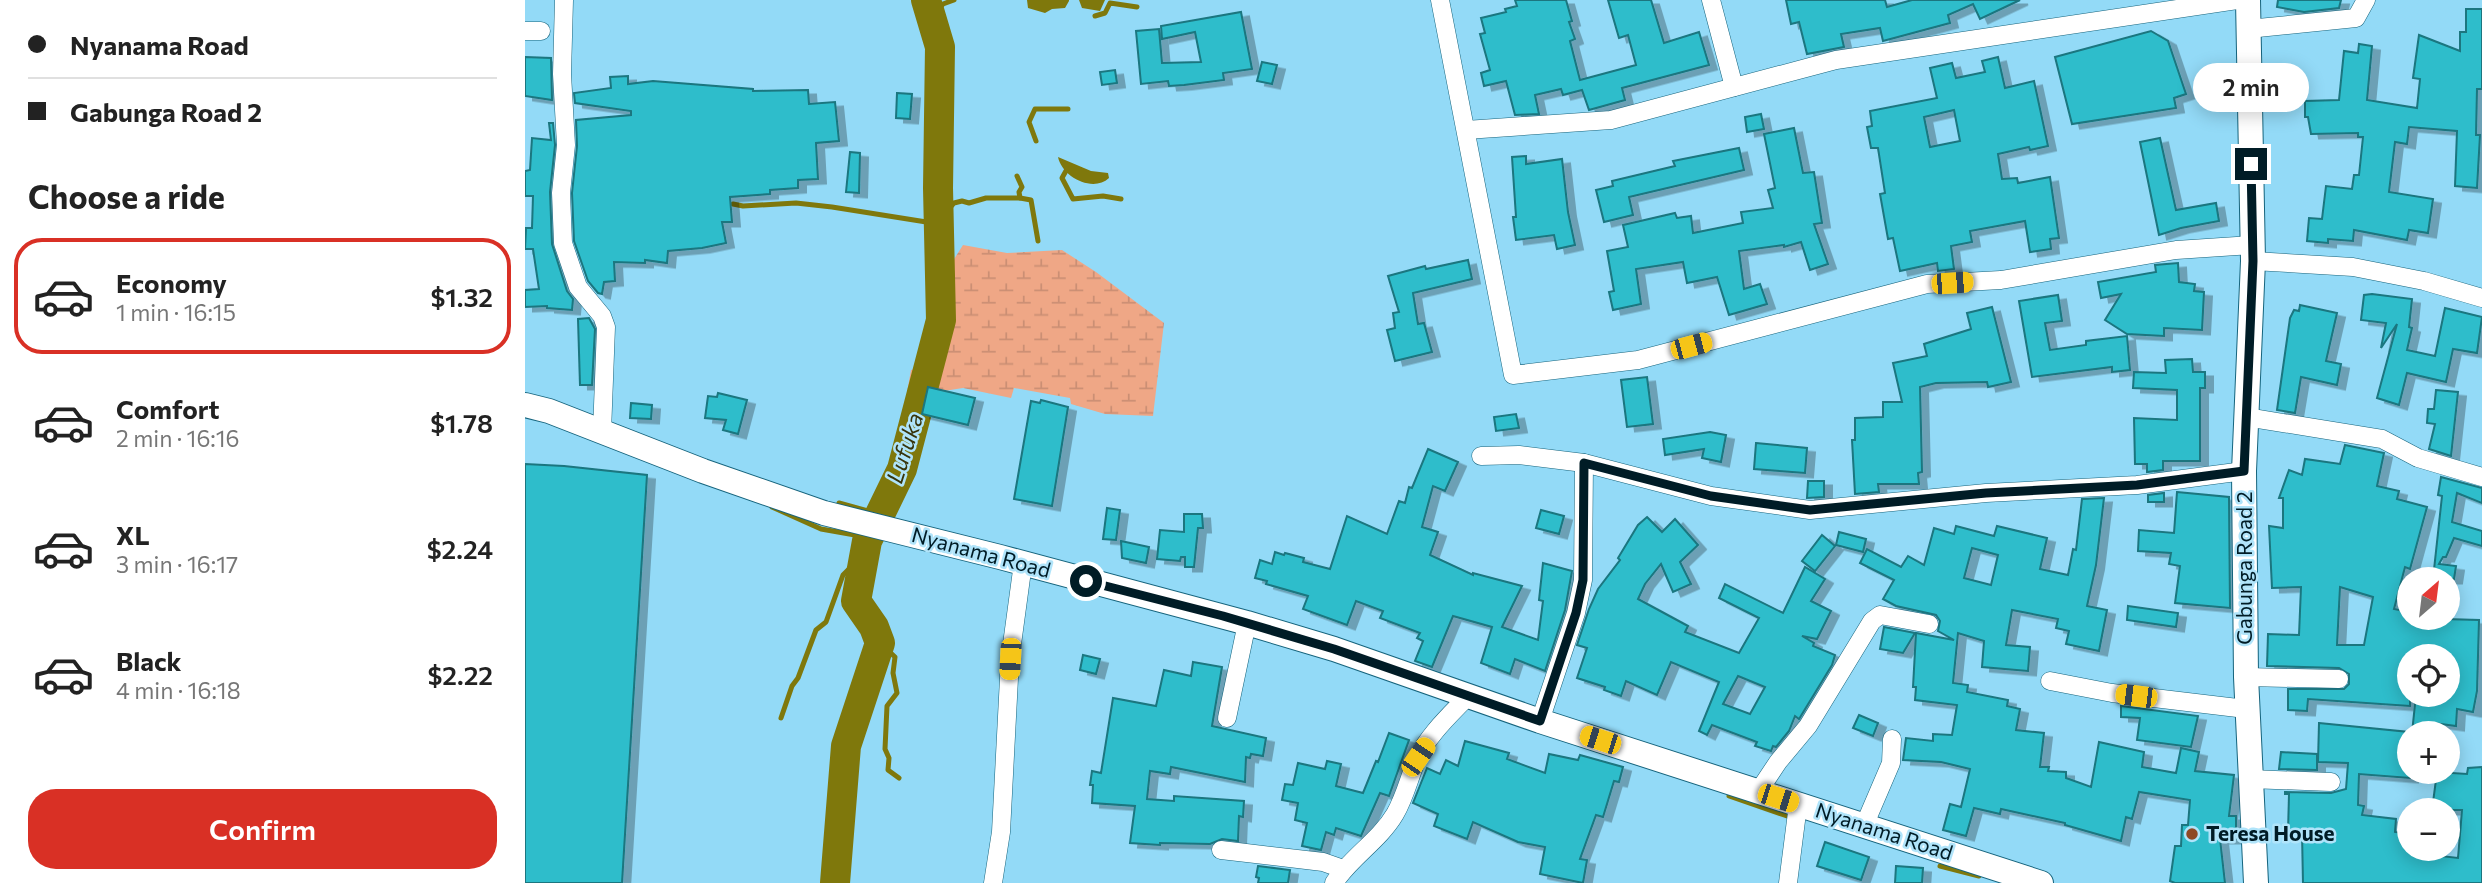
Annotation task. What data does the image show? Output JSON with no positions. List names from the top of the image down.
{
  "streets": {
    "street": ["Nyanama Road", "Gabunga Road 2"]
  },
  "water": ["Lufuka"],
  "places": ["Teresa House"],
  "north": "top right",
  "page": {
    "banner": ["Nyanama Road", "Gabunga Road 2"],
    "bubble": "2 min",
    "heading": "Choose a ride",
    "list": [
      {
        "name": "Economy",
        "note": "1 min · 16:15",
        "value": "$1.32"
      },
      {
        "name": "Comfort",
        "note": "2 min · 16:16",
        "value": "$1.78"
      },
      {
        "name": "XL",
        "note": "3 min · 16:17",
        "value": "$2.24"
      },
      {
        "name": "Black",
        "note": "4 min · 16:18",
        "value": "$2.22"
      }
    ],
    "map_buttons": ["+", "−"],
    "buttons": "Confirm"
  }
}
